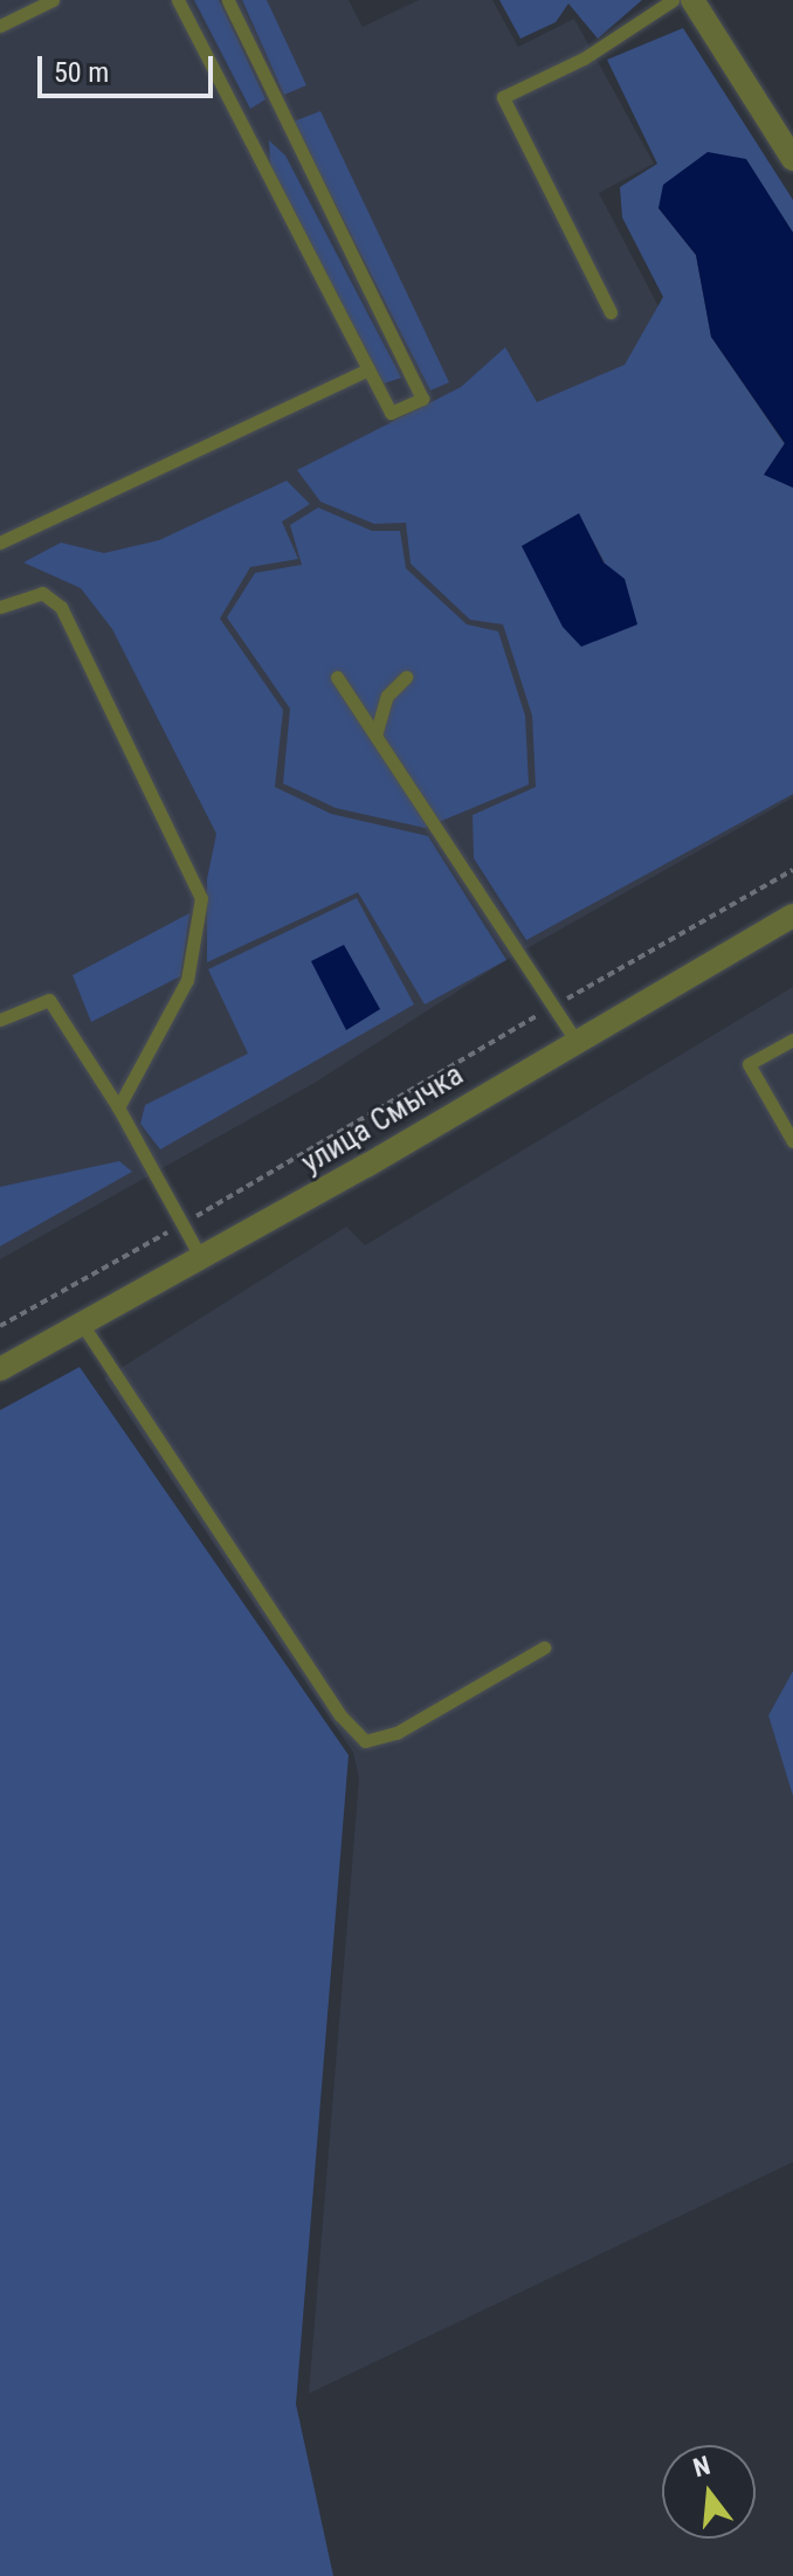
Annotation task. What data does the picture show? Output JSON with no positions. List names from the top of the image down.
{
  "streets": {
    "street": ["улица Смычка"]
  },
  "scale_bar": "50 m",
  "north": "top"
}
